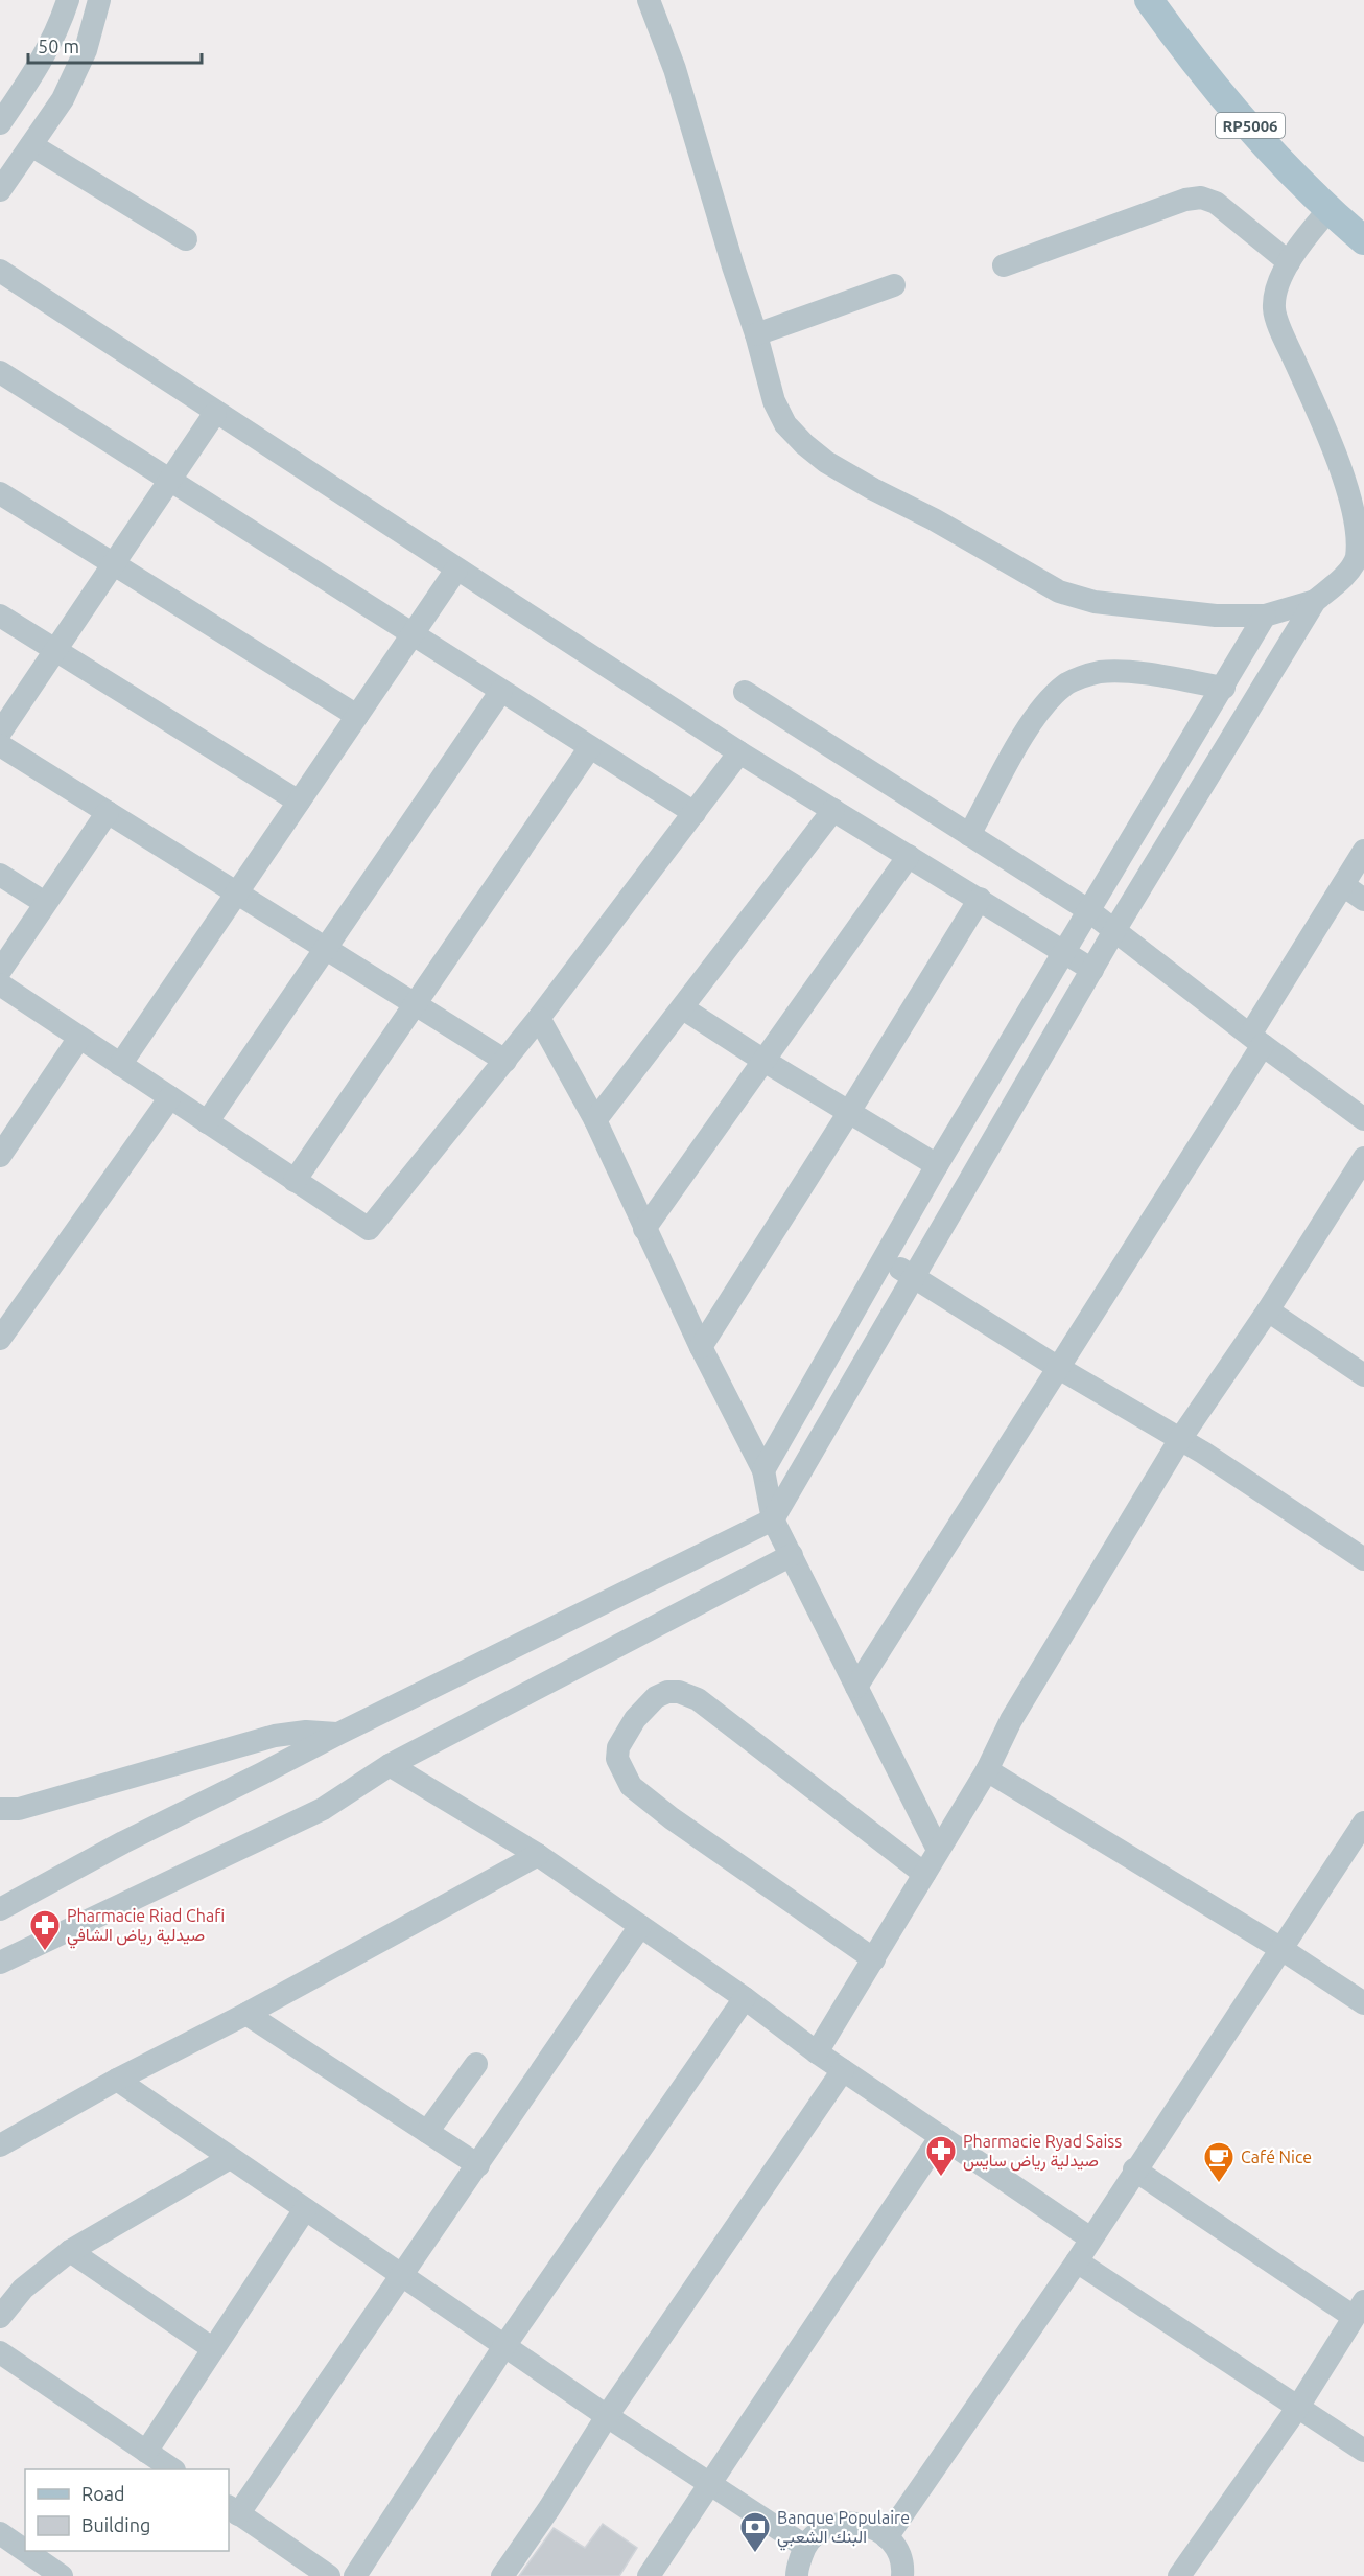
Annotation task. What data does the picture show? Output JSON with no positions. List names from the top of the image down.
{
  "streets": {
    "main road": ["RP5006"]
  },
  "places": {
    "pharmacy": ["Pharmacie Riad Chafi صيدلية رياض الشافي", "Pharmacie Ryad Saiss صيدلية رياض سايس"],
    "cafe": ["Café Nice"],
    "bank": ["Banque Populaire البنك الشعبي"]
  },
  "legend": ["Road", "Building"],
  "scale_bar": "50 m"
}
